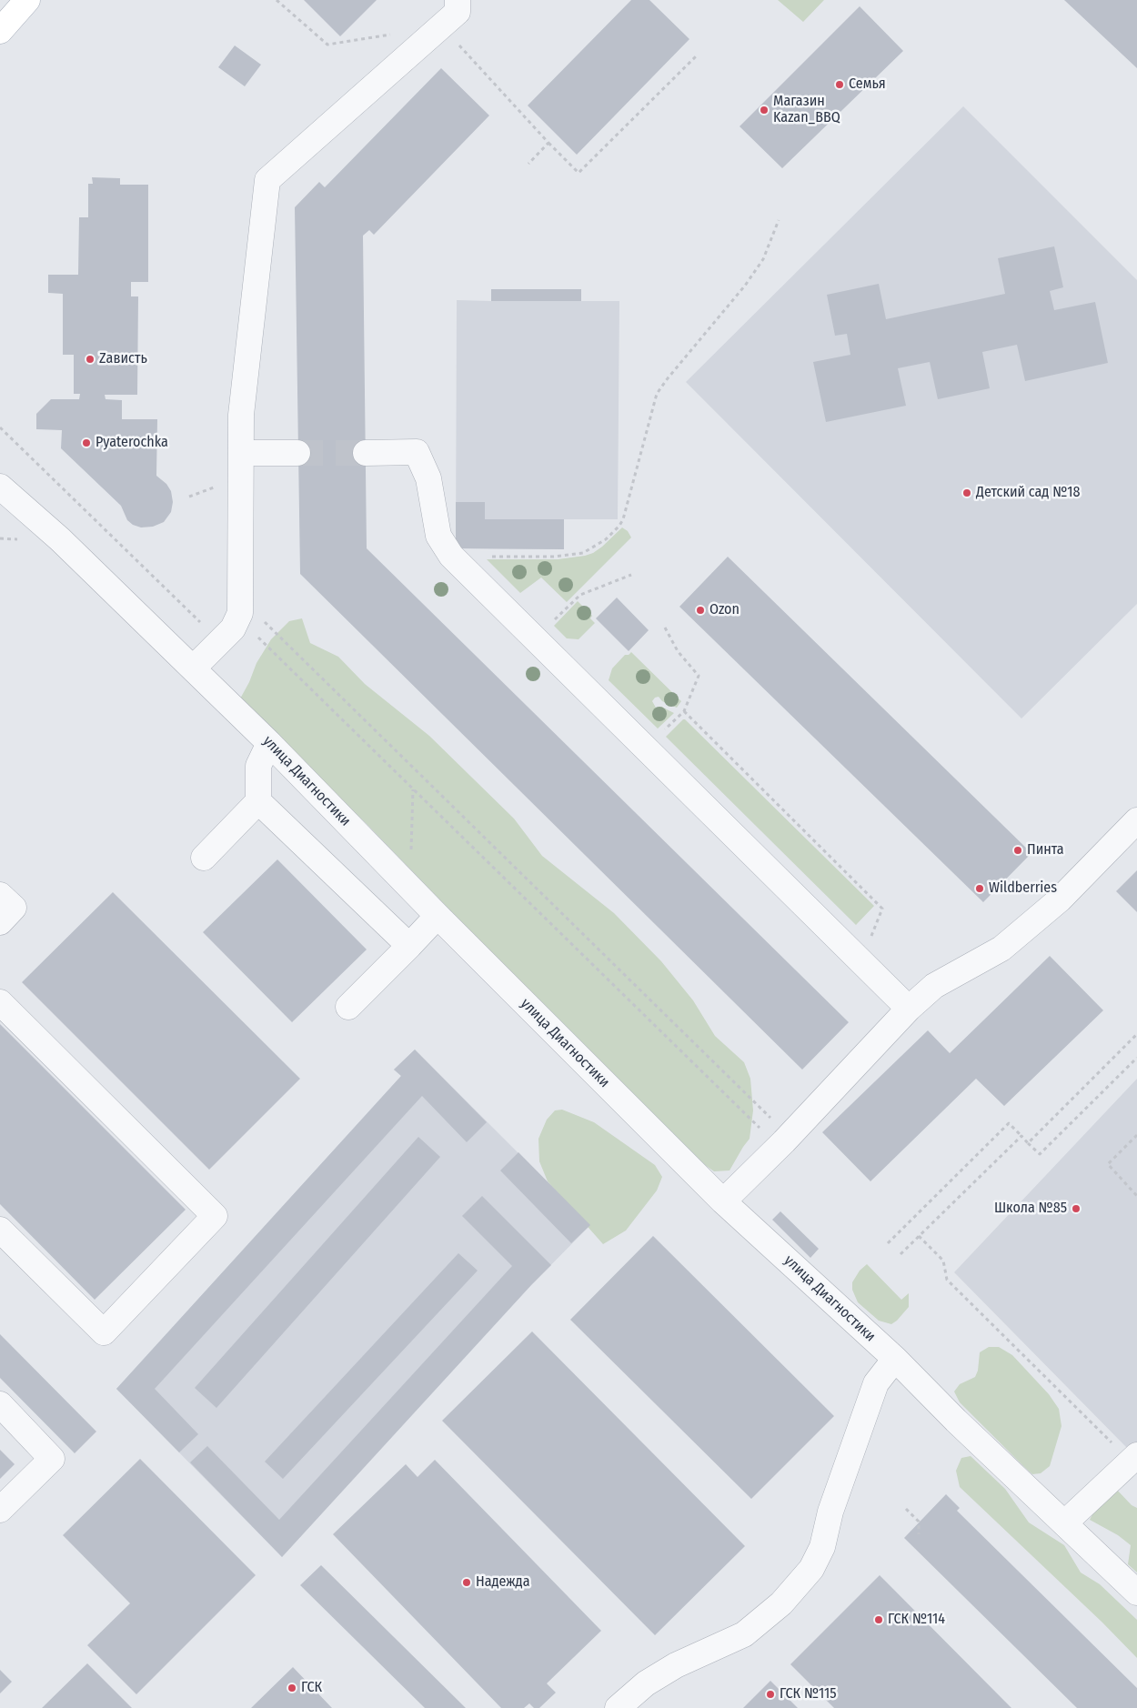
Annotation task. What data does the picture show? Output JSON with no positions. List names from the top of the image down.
{
  "streets": {
    "street": ["улица Диагностики"]
  },
  "places": [
    "Семья",
    "Магазин Kazan_BBQ",
    "Zависть",
    "Pyaterochka",
    "Детский сад №18",
    "Ozon",
    "Пинта",
    "Wildberries",
    "Школа №85",
    "Надежда",
    "ГСК №114",
    "ГСК",
    "ГСК №115"
  ]
}
